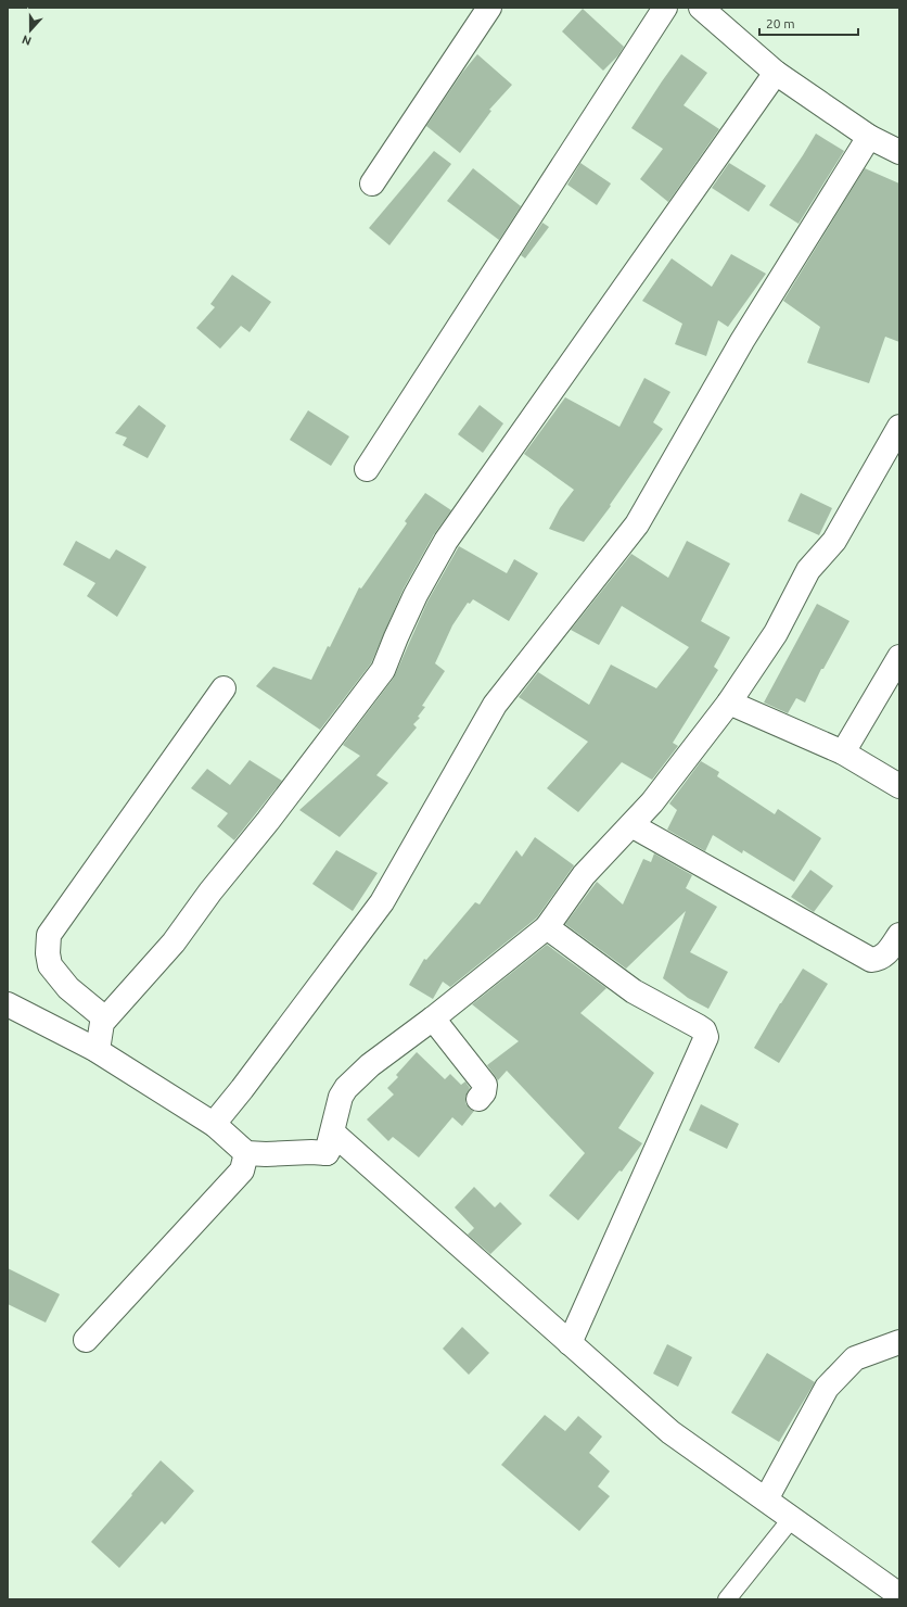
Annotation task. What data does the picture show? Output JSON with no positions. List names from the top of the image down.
{
  "scale_bar": "20 m",
  "north": "bottom"
}
